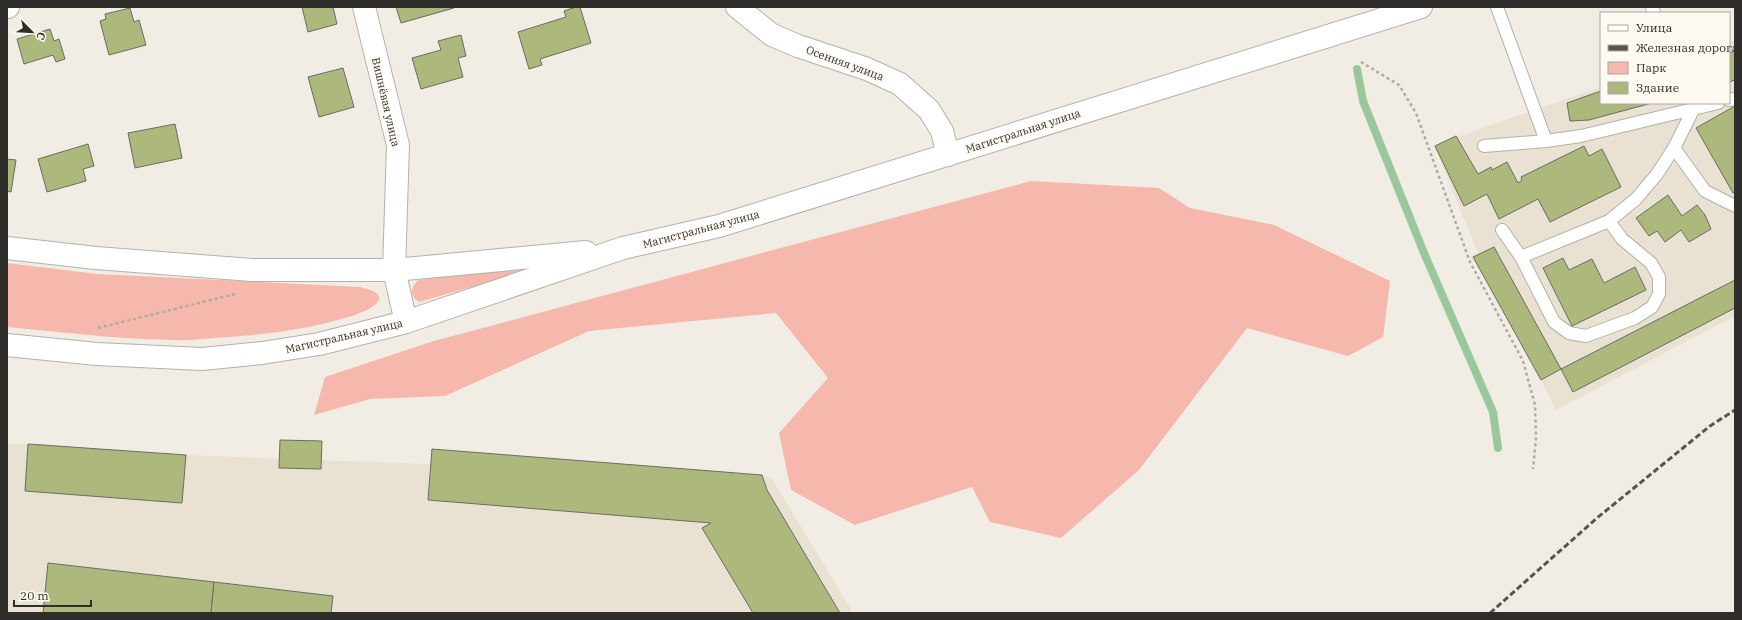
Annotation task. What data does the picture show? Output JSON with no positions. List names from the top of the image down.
{
  "streets": {
    "main road": ["Осенняя улица", "Вишнёвая улица", "Магистральная улица"]
  },
  "crossings": [
    ["Осенняя улица", "Магистральная улица"],
    ["Вишнёвая улица", "Магистральная улица"]
  ],
  "legend": [
    "Улица",
    "Железная дорога",
    "Парк",
    "Здание"
  ],
  "scale_bar": "20 m",
  "north": "bottom right"
}
